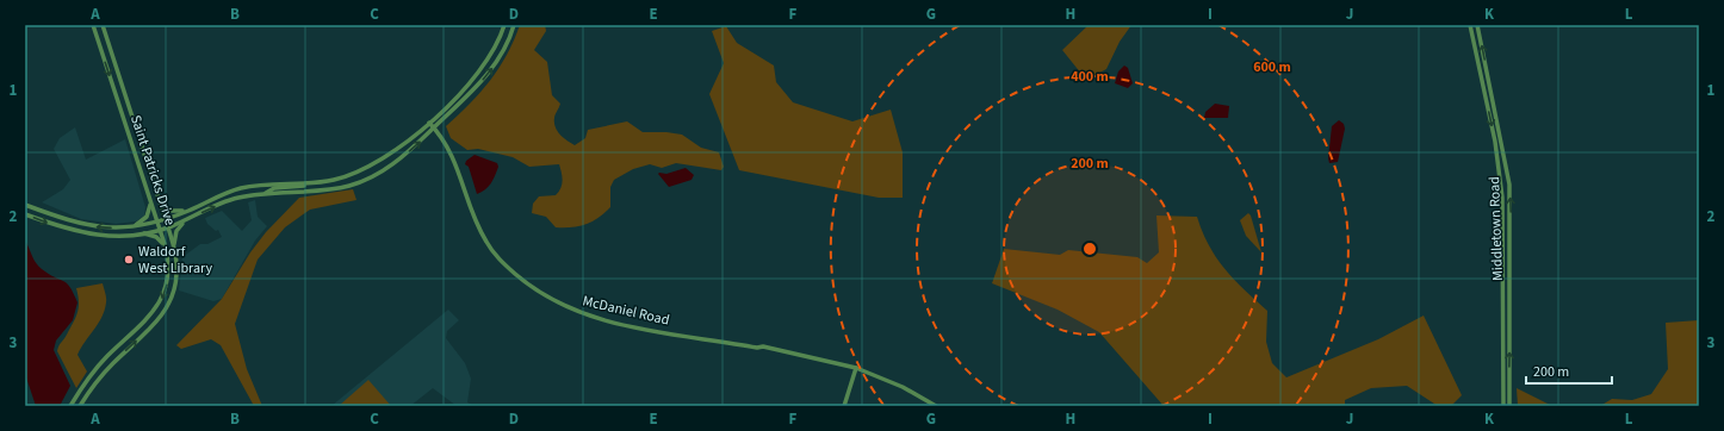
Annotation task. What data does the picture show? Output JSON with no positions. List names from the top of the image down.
{
  "streets": {
    "main road": ["Saint Patricks Drive", "Middletown Road", "McDaniel Road"]
  },
  "places": ["Waldorf West Library"],
  "scale_bar": "200 m",
  "grid": {
    "columns": [
      "A",
      "B",
      "C",
      "D",
      "E",
      "F",
      "G",
      "H",
      "I",
      "J",
      "K",
      "L"
    ],
    "rows": ["1", "2", "3"]
  },
  "rings": ["600 m", "400 m", "200 m"]
}
